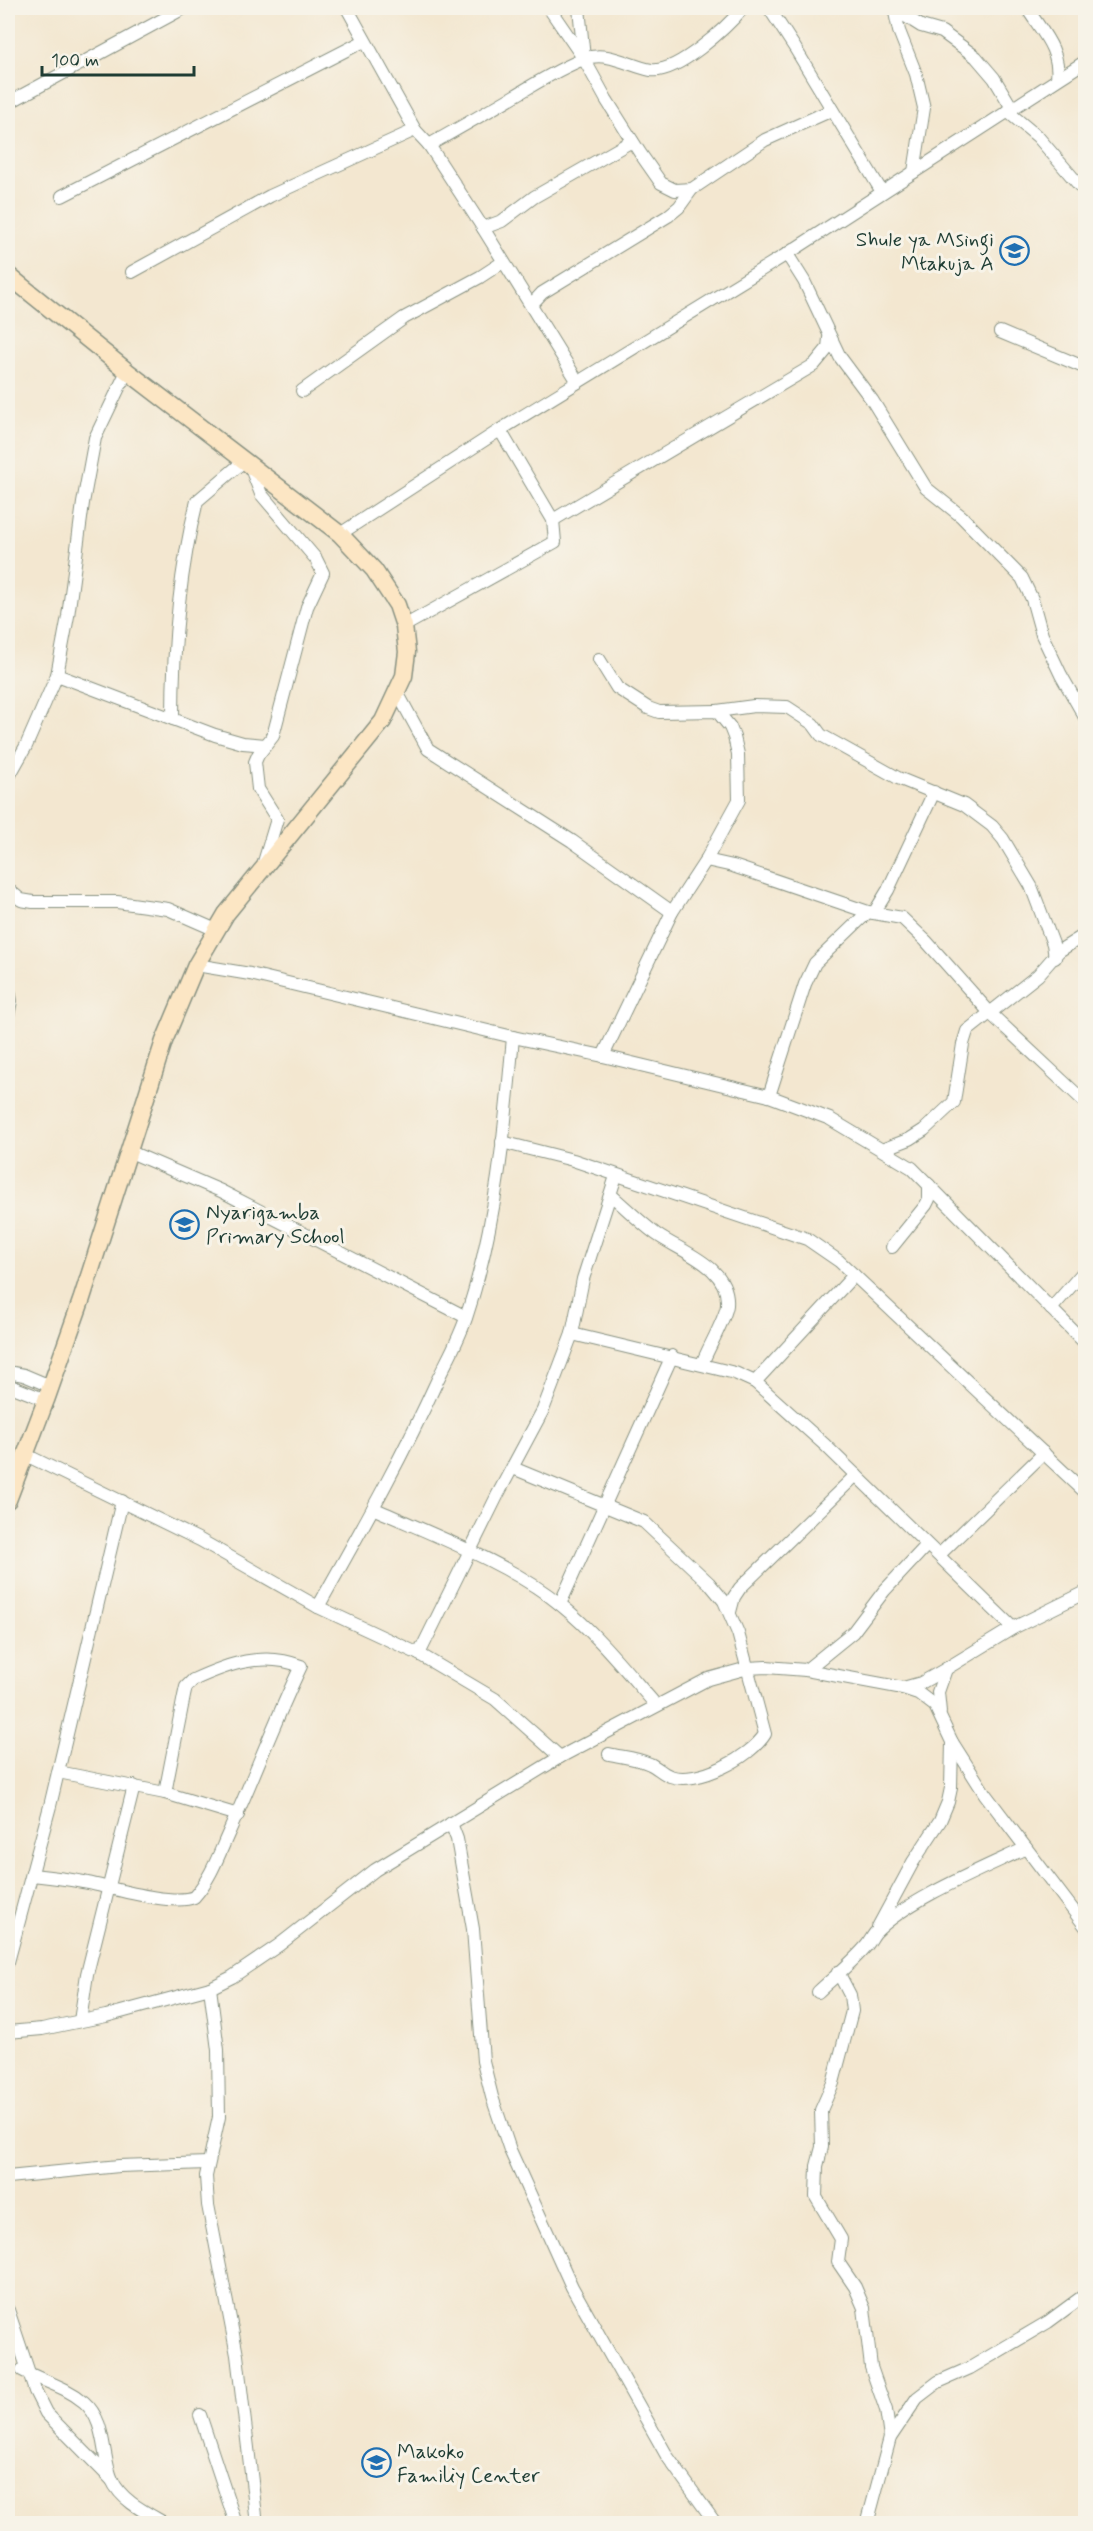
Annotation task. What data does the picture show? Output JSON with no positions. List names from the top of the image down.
{
  "places": {
    "school or university": ["Shule ya Msingi Mtakuja A", "Nyarigamba Primary School", "Makoko Familiy Center"]
  },
  "scale_bar": "100 m"
}
